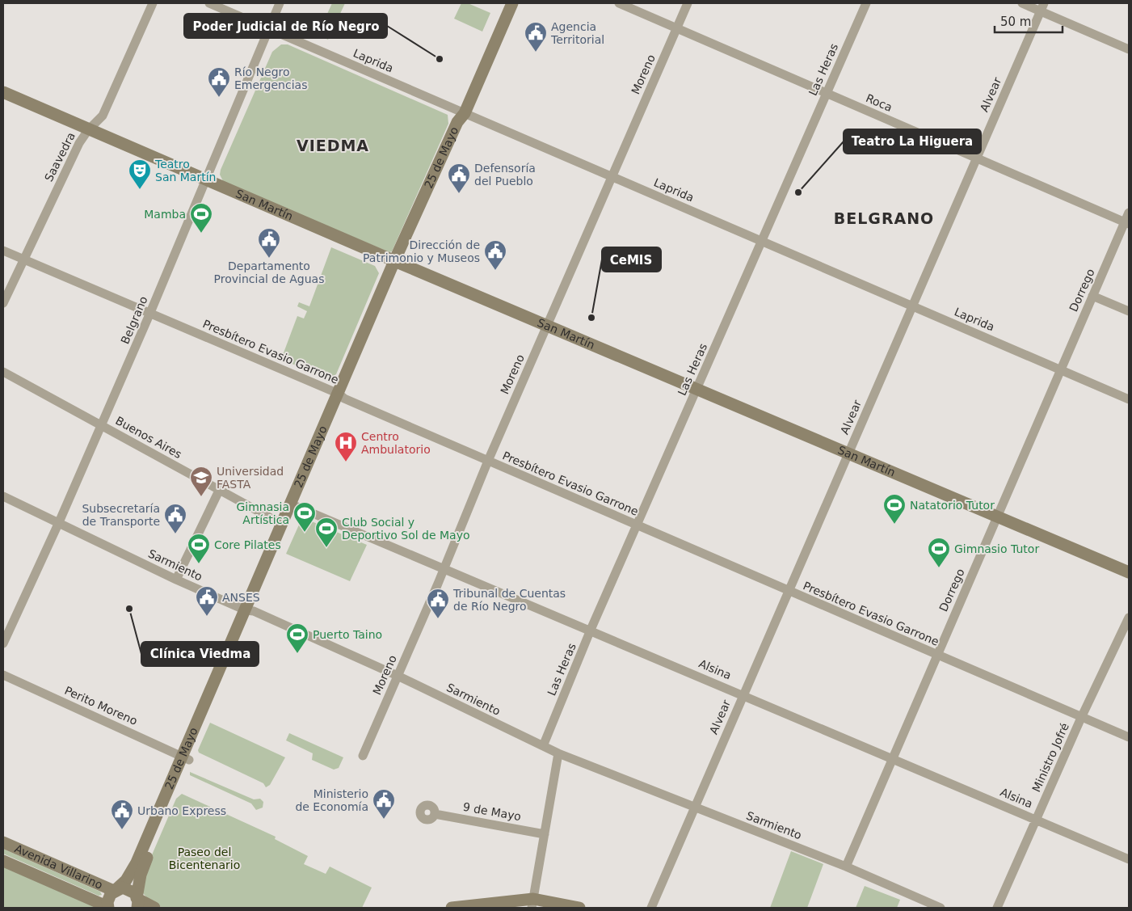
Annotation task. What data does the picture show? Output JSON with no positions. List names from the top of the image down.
{
  "streets": {
    "main road": ["25 de Mayo", "San Martín", "Avenida Villarino"],
    "street": [
      "Laprida",
      "Las Heras",
      "Moreno",
      "Alvear",
      "Roca",
      "Saavedra",
      "Dorrego",
      "Belgrano",
      "Presbítero Evasio Garrone",
      "Buenos Aires",
      "Sarmiento",
      "Alsina",
      "Perito Moreno",
      "Ministro Jofré",
      "9 de Mayo"
    ]
  },
  "crossings": [
    ["Laprida", "Las Heras"],
    ["Laprida", "Moreno"],
    ["Laprida", "Alvear"],
    ["Laprida", "25 de Mayo"],
    ["Laprida", "Dorrego"],
    ["Laprida", "Belgrano"],
    ["Las Heras", "Roca"],
    ["Las Heras", "San Martín"],
    ["Las Heras", "Presbítero Evasio Garrone"],
    ["Las Heras", "Sarmiento"],
    ["Las Heras", "Alsina"],
    ["Moreno", "Roca"],
    ["Moreno", "San Martín"],
    ["Moreno", "Presbítero Evasio Garrone"],
    ["Moreno", "Sarmiento"],
    ["Moreno", "Alsina"],
    ["Alvear", "Roca"],
    ["Alvear", "San Martín"],
    ["Alvear", "Presbítero Evasio Garrone"],
    ["Alvear", "Sarmiento"],
    ["Alvear", "Alsina"],
    ["Roca", "Dorrego"],
    ["Saavedra", "San Martín"],
    ["Saavedra", "Presbítero Evasio Garrone"],
    ["25 de Mayo", "San Martín"],
    ["25 de Mayo", "Presbítero Evasio Garrone"],
    ["25 de Mayo", "Buenos Aires"],
    ["25 de Mayo", "Sarmiento"],
    ["25 de Mayo", "Alsina"],
    ["25 de Mayo", "Perito Moreno"],
    ["25 de Mayo", "Avenida Villarino"],
    ["San Martín", "Dorrego"],
    ["San Martín", "Belgrano"],
    ["Dorrego", "Presbítero Evasio Garrone"],
    ["Dorrego", "Sarmiento"],
    ["Dorrego", "Alsina"],
    ["Belgrano", "Presbítero Evasio Garrone"],
    ["Belgrano", "Buenos Aires"],
    ["Belgrano", "Sarmiento"],
    ["Presbítero Evasio Garrone", "Ministro Jofré"],
    ["Alsina", "Ministro Jofré"]
  ],
  "districts": ["VIEDMA", "BELGRANO"],
  "parks": ["Paseo del Bicentenario"],
  "places": {
    "public building": [
      "Agencia Territorial",
      "Río Negro Emergencias",
      "Defensoría del Pueblo",
      "Departamento Provincial de Aguas",
      "Dirección de Patrimonio y Museos",
      "Subsecretaría de Transporte",
      "ANSES",
      "Tribunal de Cuentas de Río Negro",
      "Ministerio de Economía",
      "Urbano Express"
    ],
    "other": [
      "Poder Judicial de Río Negro",
      "Teatro La Higuera",
      "CeMIS",
      "Clínica Viedma"
    ],
    "theatre": ["Teatro San Martín"],
    "sports": [
      "Mamba",
      "Natatorio Tutor",
      "Gimnasia Artística",
      "Club Social y Deportivo Sol de Mayo",
      "Core Pilates",
      "Gimnasio Tutor",
      "Puerto Taino"
    ],
    "hospital": ["Centro Ambulatorio"],
    "school or university": ["Universidad FASTA"]
  },
  "scale_bar": "50 m"
}
